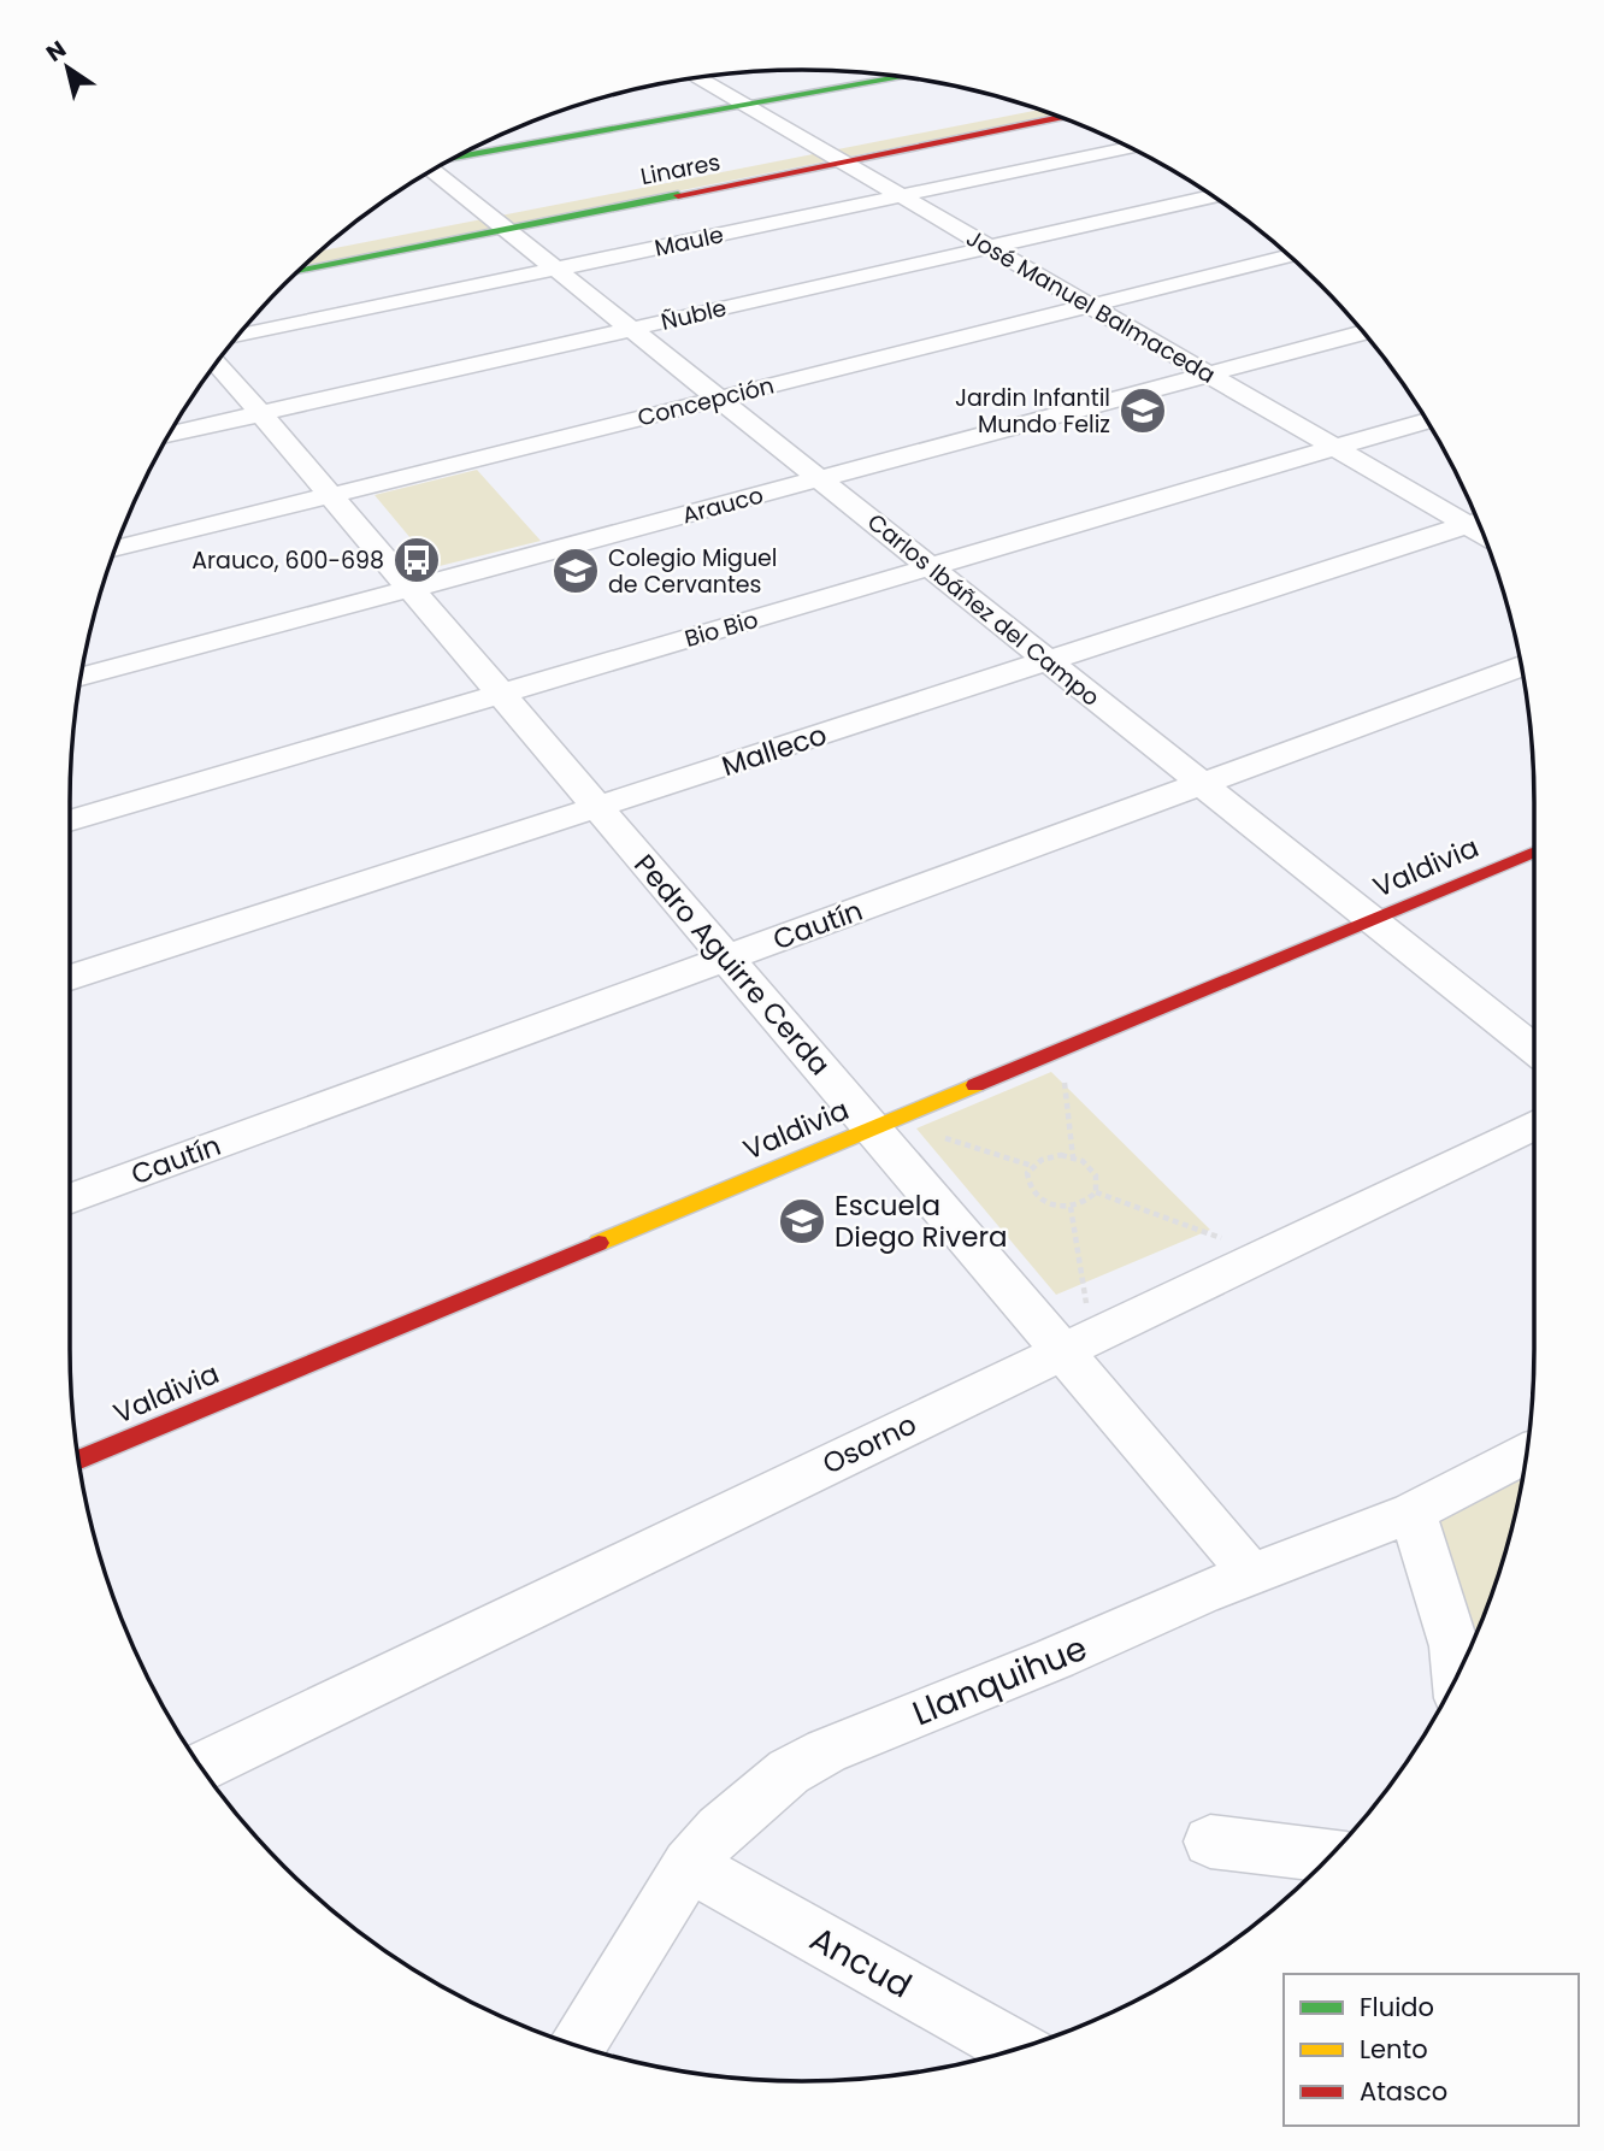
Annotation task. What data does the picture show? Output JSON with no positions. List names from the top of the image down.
{
  "streets": {
    "main road": ["Linares", "Valdivia"],
    "street": [
      "Maule",
      "José Manuel Balmaceda",
      "Ñuble",
      "Concepción",
      "Arauco",
      "Carlos Ibáñez del Campo",
      "Bio Bio",
      "Malleco",
      "Cautín",
      "Pedro Aguirre Cerda",
      "Osorno",
      "Llanquihue",
      "Ancud"
    ]
  },
  "crossings": [
    ["Linares", "José Manuel Balmaceda"],
    ["Linares", "Carlos Ibáñez del Campo"],
    ["Maule", "José Manuel Balmaceda"],
    ["Maule", "Carlos Ibáñez del Campo"],
    ["José Manuel Balmaceda", "Ñuble"],
    ["José Manuel Balmaceda", "Concepción"],
    ["José Manuel Balmaceda", "Arauco"],
    ["José Manuel Balmaceda", "Bio Bio"],
    ["Ñuble", "Carlos Ibáñez del Campo"],
    ["Ñuble", "Pedro Aguirre Cerda"],
    ["Concepción", "Carlos Ibáñez del Campo"],
    ["Concepción", "Pedro Aguirre Cerda"],
    ["Arauco", "Carlos Ibáñez del Campo"],
    ["Arauco", "Pedro Aguirre Cerda"],
    ["Carlos Ibáñez del Campo", "Bio Bio"],
    ["Carlos Ibáñez del Campo", "Malleco"],
    ["Carlos Ibáñez del Campo", "Valdivia"],
    ["Carlos Ibáñez del Campo", "Cautín"],
    ["Bio Bio", "Pedro Aguirre Cerda"],
    ["Malleco", "Pedro Aguirre Cerda"],
    ["Valdivia", "Pedro Aguirre Cerda"],
    ["Cautín", "Pedro Aguirre Cerda"],
    ["Pedro Aguirre Cerda", "Osorno"],
    ["Pedro Aguirre Cerda", "Llanquihue"],
    ["Llanquihue", "Ancud"]
  ],
  "places": {
    "school or university": ["Jardin Infantil Mundo Feliz", "Colegio Miguel de Cervantes", "Escuela Diego Rivera"],
    "bus stop": ["Arauco, 600-698"]
  },
  "legend": ["Fluido", "Lento", "Atasco"],
  "north": "top left"
}
